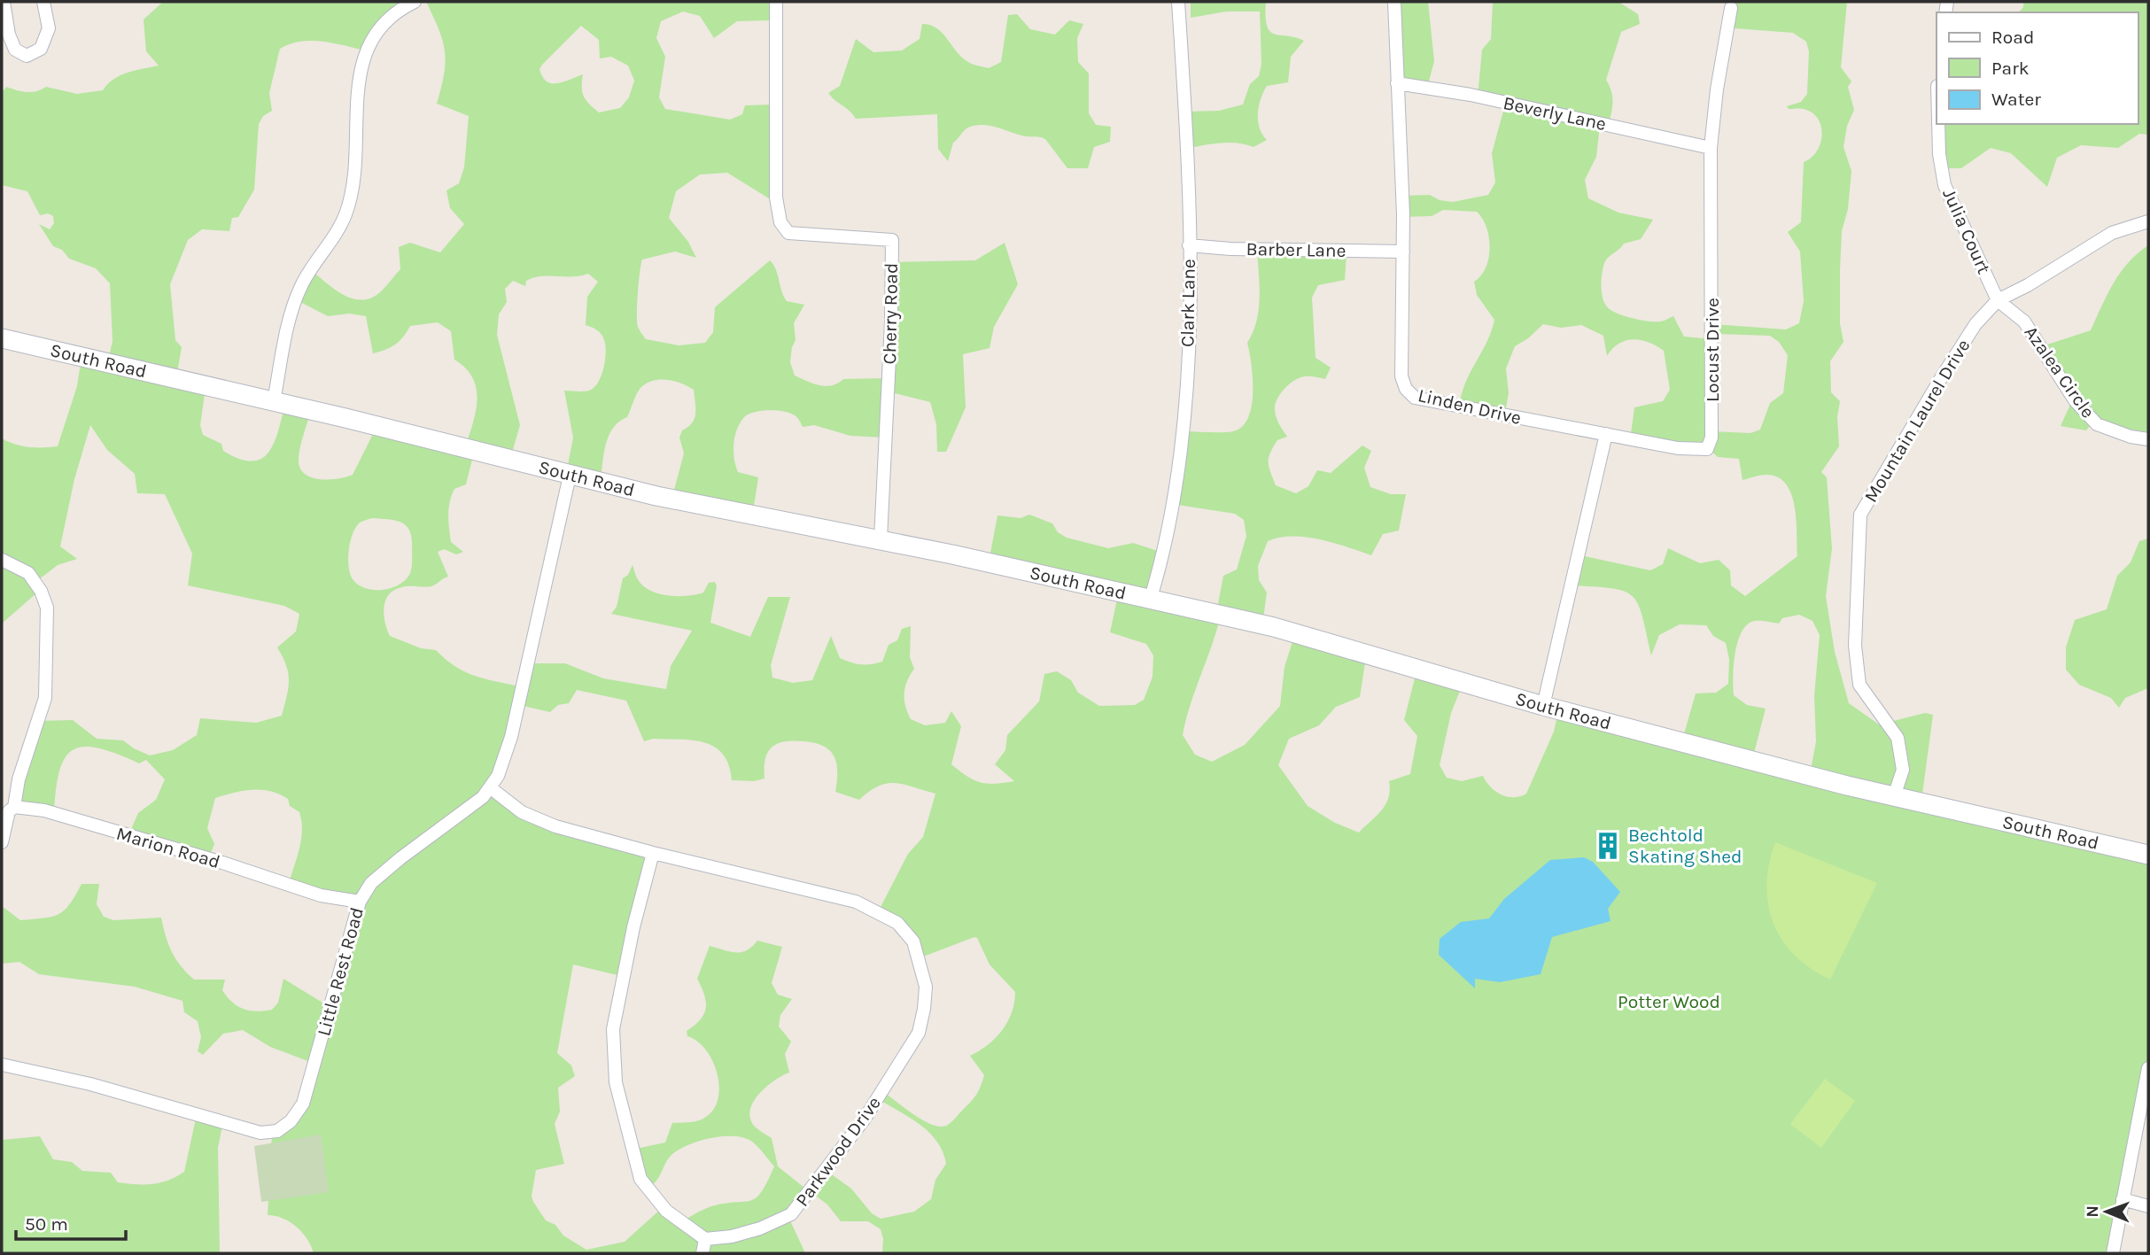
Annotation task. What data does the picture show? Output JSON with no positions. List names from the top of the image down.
{
  "streets": {
    "street": [
      "Beverly Lane",
      "Julia Court",
      "Barber Lane",
      "Clark Lane",
      "Cherry Road",
      "Locust Drive",
      "South Road",
      "Azalea Circle",
      "Linden Drive",
      "Mountain Laurel Drive",
      "Marion Road",
      "Little Rest Road",
      "Parkwood Drive"
    ]
  },
  "crossings": [
    ["Beverly Lane", "Locust Drive"],
    ["Beverly Lane", "Linden Drive"],
    ["Julia Court", "Azalea Circle"],
    ["Julia Court", "Mountain Laurel Drive"],
    ["Barber Lane", "Clark Lane"],
    ["Barber Lane", "Linden Drive"],
    ["Clark Lane", "South Road"],
    ["Cherry Road", "South Road"],
    ["Locust Drive", "Linden Drive"],
    ["South Road", "Mountain Laurel Drive"],
    ["South Road", "Little Rest Road"],
    ["Azalea Circle", "Mountain Laurel Drive"],
    ["Marion Road", "Little Rest Road"],
    ["Little Rest Road", "Parkwood Drive"]
  ],
  "parks": ["Potter Wood"],
  "places": {
    "building": ["Bechtold Skating Shed"]
  },
  "legend": ["Road", "Park", "Water"],
  "scale_bar": "50 m",
  "north": "left"
}
